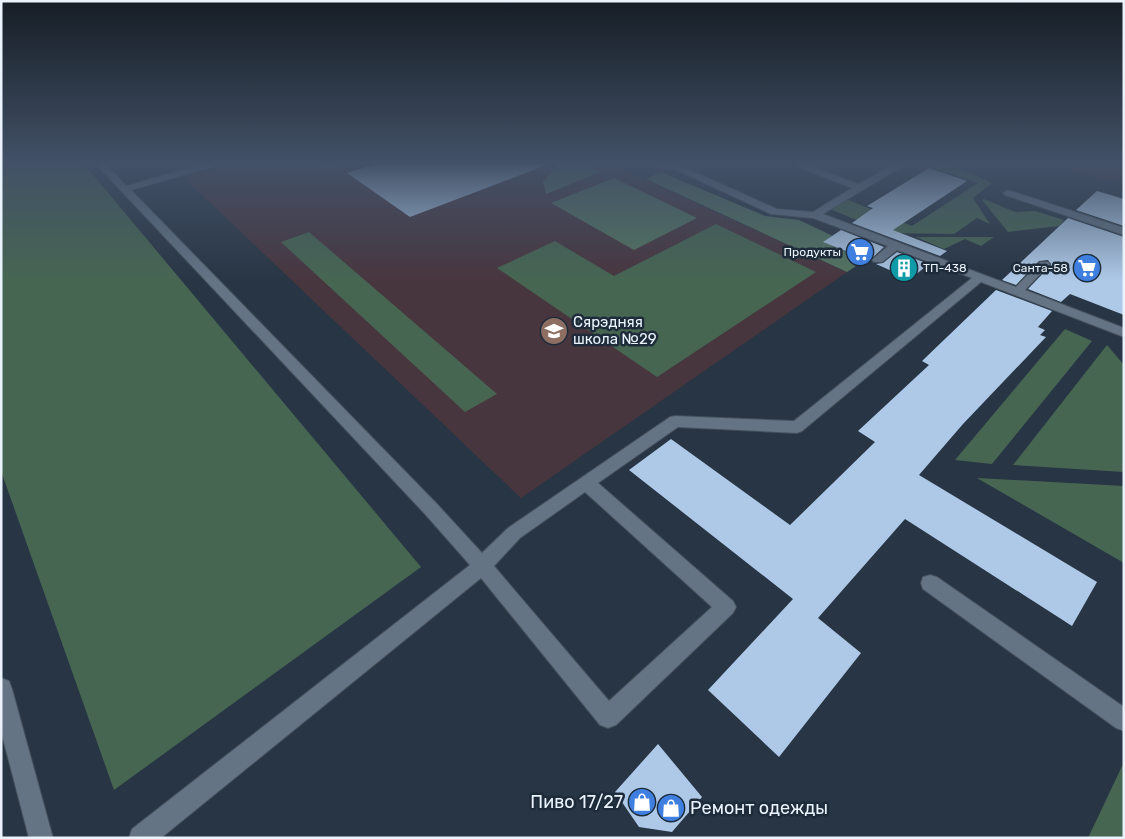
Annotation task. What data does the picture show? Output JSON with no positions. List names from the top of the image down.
{
  "places": {
    "supermarket": ["Продукты", "Санта-58"],
    "building": ["ТП-438"],
    "school or university": ["Сярэдняя школа №29"],
    "shop": ["Пиво 17/27", "Ремонт одежды"]
  }
}
